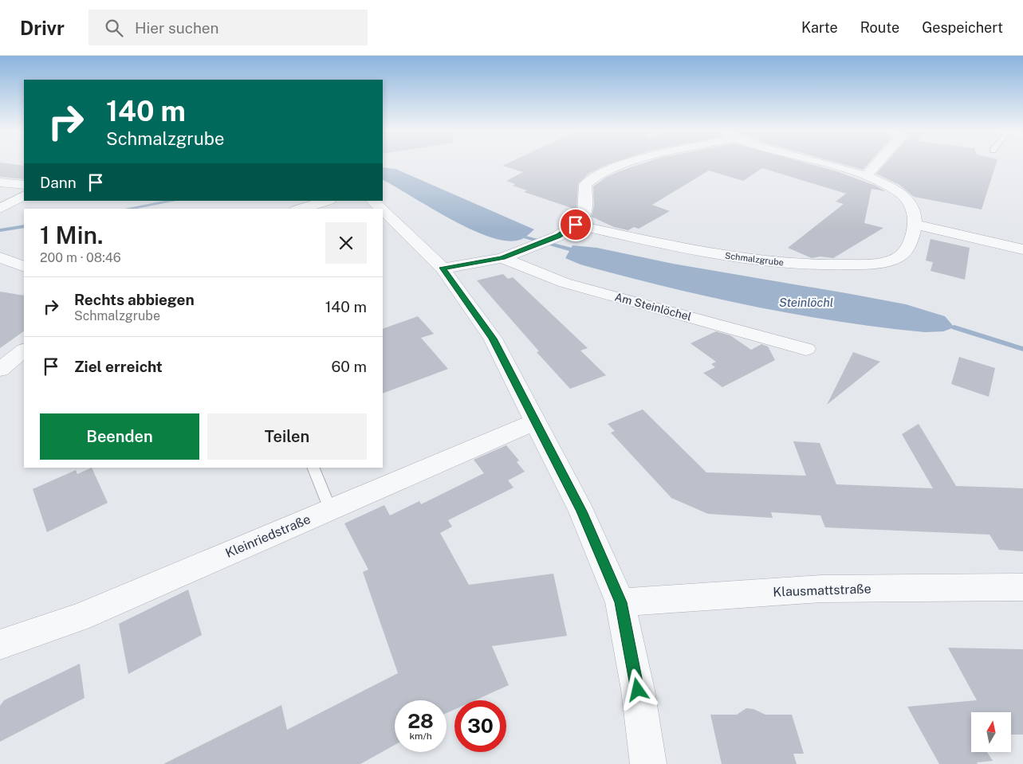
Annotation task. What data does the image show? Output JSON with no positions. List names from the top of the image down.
{
  "streets": {
    "street": [
      "Schmalzgrube",
      "Am Steinlöchel",
      "Kleinriedstraße",
      "Klausmattstraße"
    ]
  },
  "water": ["Steinlöchl"],
  "north": "top",
  "page": {
    "header": "Drivr",
    "search": "Hier suchen",
    "nav": ["Karte", "Route", "Gespeichert"],
    "turn": ["140 m", "Schmalzgrube"],
    "then": "Dann",
    "heading": ["1 Min.", "200 m · 08:46"],
    "list": [
      {
        "name": "Rechts abbiegen",
        "note": "Schmalzgrube",
        "value": "140 m"
      },
      {
        "name": "Ziel erreicht",
        "value": "60 m"
      }
    ],
    "buttons": ["Beenden", "Teilen"],
    "speed": "28 km/h",
    "limit": "30"
  }
}
